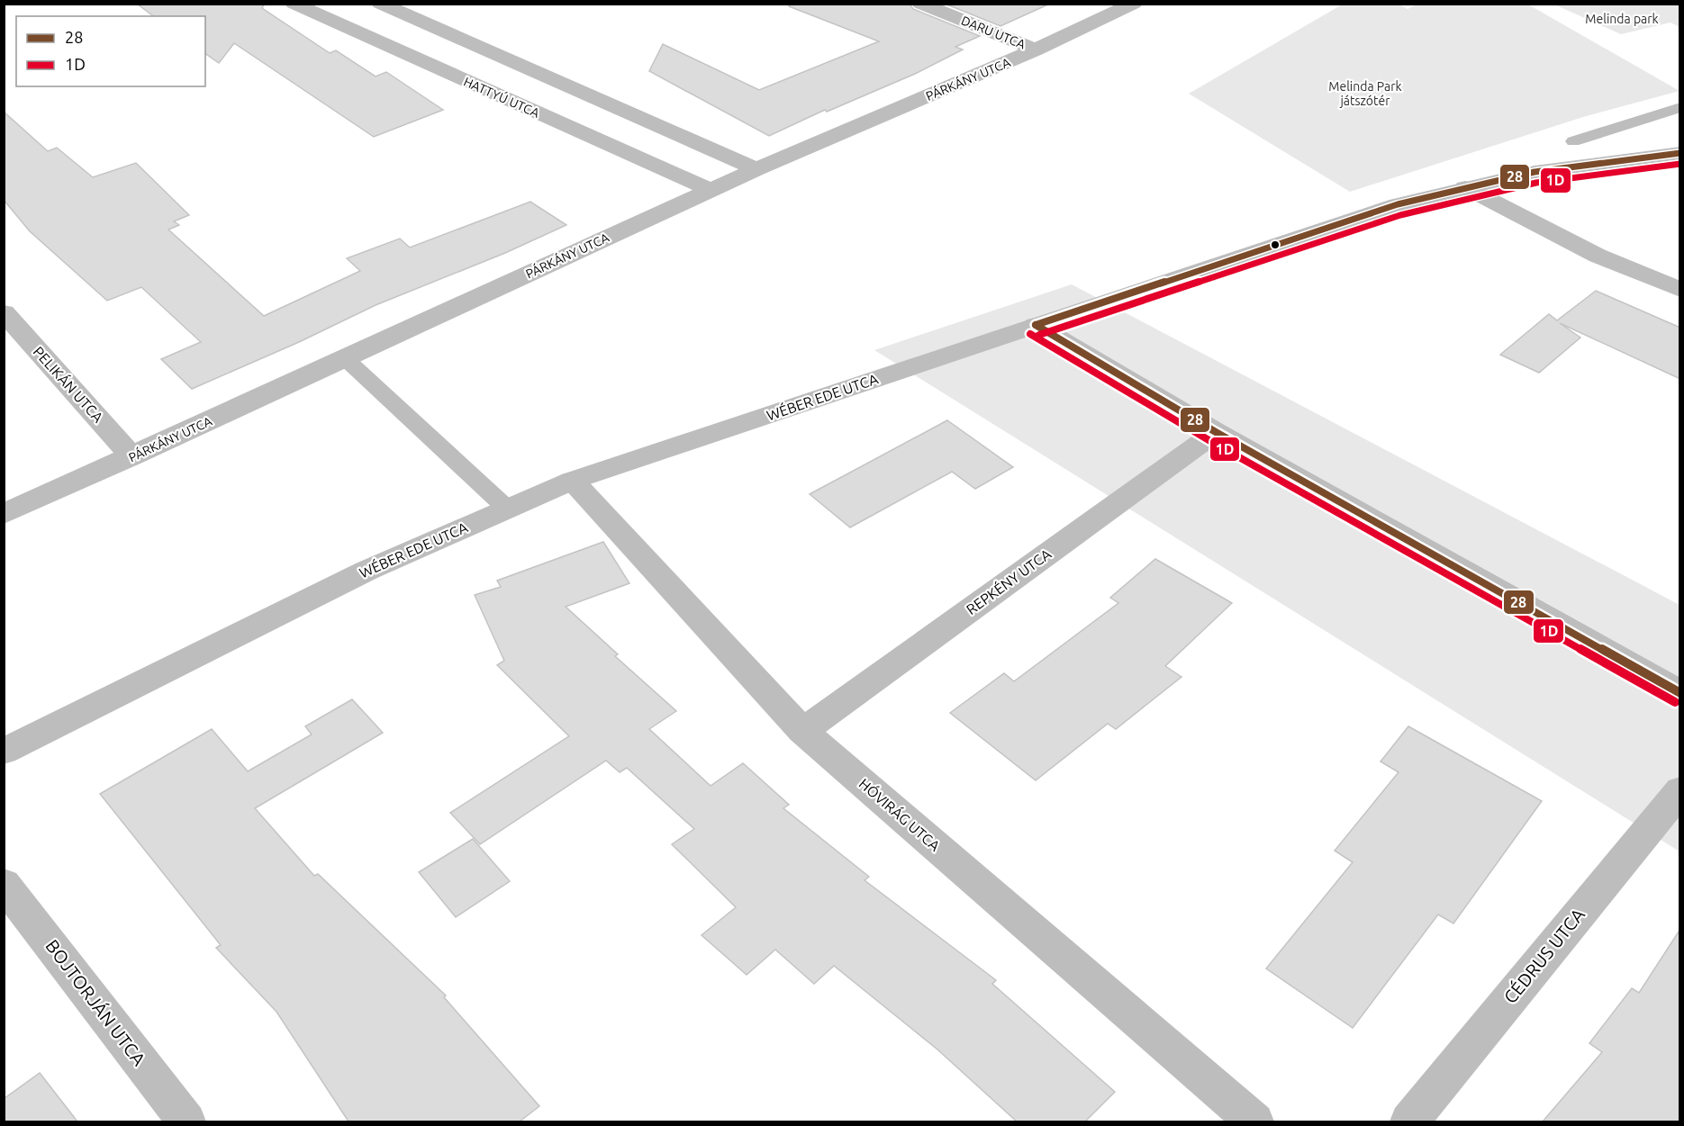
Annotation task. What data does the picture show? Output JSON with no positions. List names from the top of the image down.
{
  "streets": {
    "street": [
      "DARU UTCA",
      "PÁRKÁNY UTCA",
      "HATTYÚ UTCA",
      "PELIKÁN UTCA",
      "WÉBER EDE UTCA",
      "REPKÉNY UTCA",
      "HÓVIRÁG UTCA",
      "CÉDRUS UTCA",
      "BOJTORJÁN UTCA"
    ]
  },
  "crossings": [
    ["DARU UTCA", "PÁRKÁNY UTCA"],
    ["PÁRKÁNY UTCA", "HATTYÚ UTCA"],
    ["PÁRKÁNY UTCA", "PELIKÁN UTCA"],
    ["WÉBER EDE UTCA", "HÓVIRÁG UTCA"],
    ["REPKÉNY UTCA", "HÓVIRÁG UTCA"]
  ],
  "parks": ["Melinda park", "Melinda Park játszótér"],
  "lines": ["transit line 28", "transit line 1D"],
  "legend": ["28", "1D"]
}
